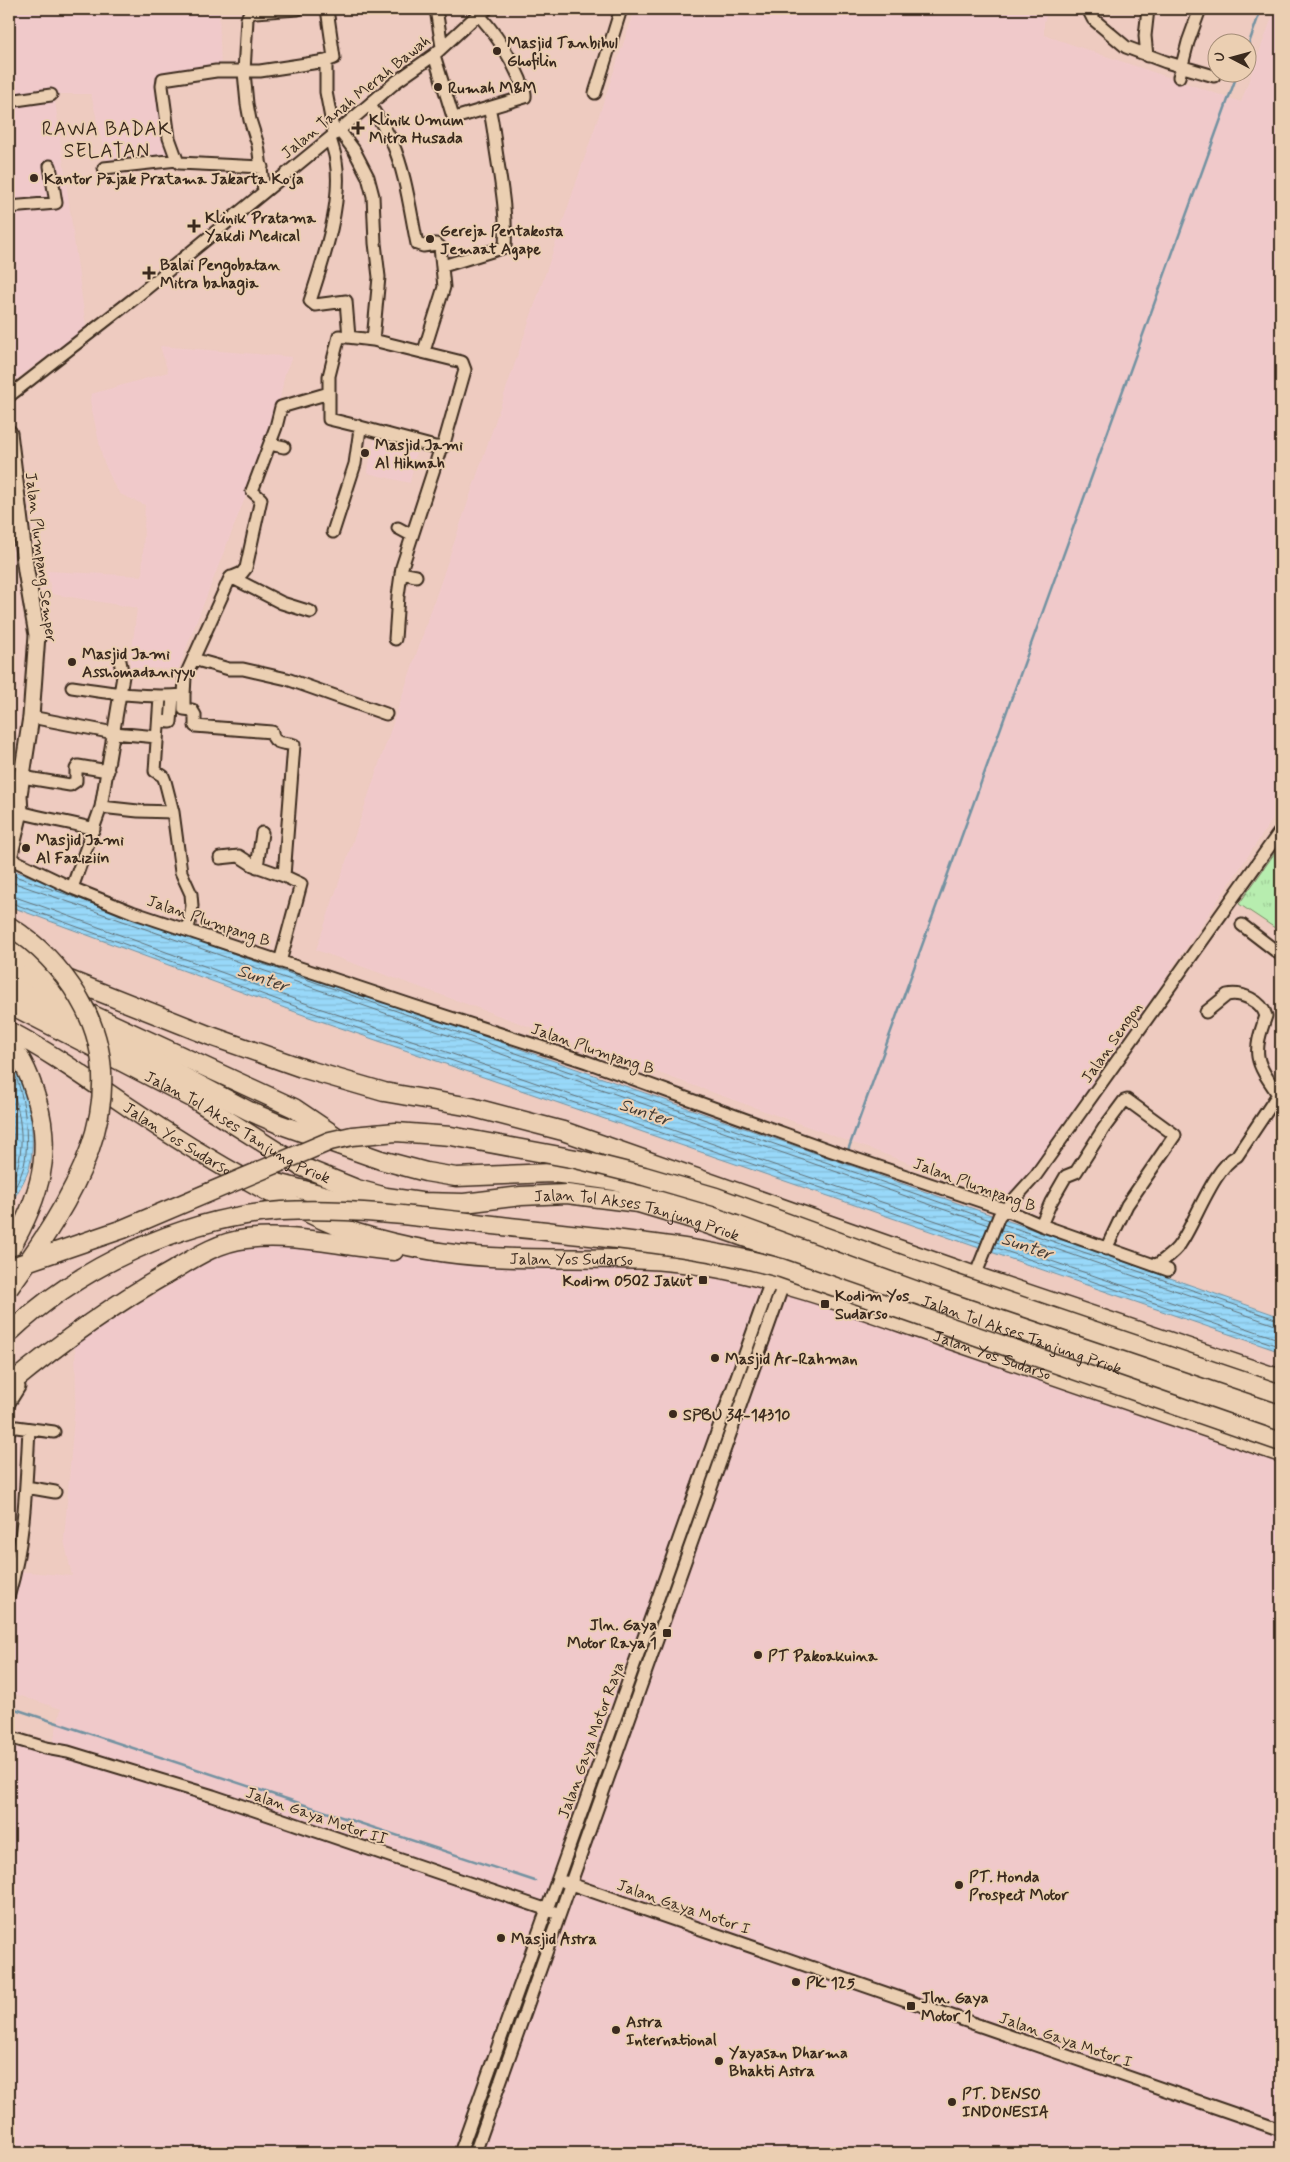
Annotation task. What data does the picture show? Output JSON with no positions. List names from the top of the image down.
{
  "streets": {
    "highway": ["Jalan Tol Akses Tanjung Priok", "Jalan Yos Sudarso"],
    "main road": ["Jalan Plumpang Semper"],
    "street": [
      "Jalan Tanah Merah Bawah",
      "Jalan Plumpang B",
      "Jalan Sengon",
      "Jalan Gaya Motor Raya",
      "Jalan Gaya Motor II",
      "Jalan Gaya Motor I"
    ]
  },
  "crossings": [
    ["Jalan Plumpang Semper", "Jalan Plumpang B"],
    ["Jalan Plumpang B", "Jalan Sengon"],
    ["Jalan Yos Sudarso", "Jalan Gaya Motor Raya"],
    ["Jalan Gaya Motor Raya", "Jalan Gaya Motor II"],
    ["Jalan Gaya Motor Raya", "Jalan Gaya Motor I"]
  ],
  "districts": ["RAWA BADAK SELATAN"],
  "water": ["Sunter"],
  "places": {
    "other": [
      "Masjid Tanbihul Ghofilin",
      "Rumah M&M",
      "Kantor Pajak Pratama Jakarta Koja",
      "Gereja Pentakosta Jemaat Agape",
      "Masjid Jami Al Hikmah",
      "Masjid Jami Asshomadaniyyu",
      "Masjid Jami Al Faaiziin",
      "Masjid Ar-Rahman",
      "SPBU 34-14310",
      "PT Pakoakuina",
      "PT. Honda Prospect Motor",
      "Masjid Astra",
      "PK 125",
      "Astra International",
      "Yayasan Dharma Bhakti Astra",
      "PT. DENSO INDONESIA"
    ],
    "health": ["Klinik Umum Mitra Husada", "Klinik Pratama Yakdi Medical", "Balai Pengobatan Mitra bahagia"],
    "transit": [
      "Kodim 0502 Jakut",
      "Kodim Yos Sudarso",
      "Jln. Gaya Motor Raya 1",
      "Jln. Gaya Motor 1"
    ]
  },
  "north": "left"
}
